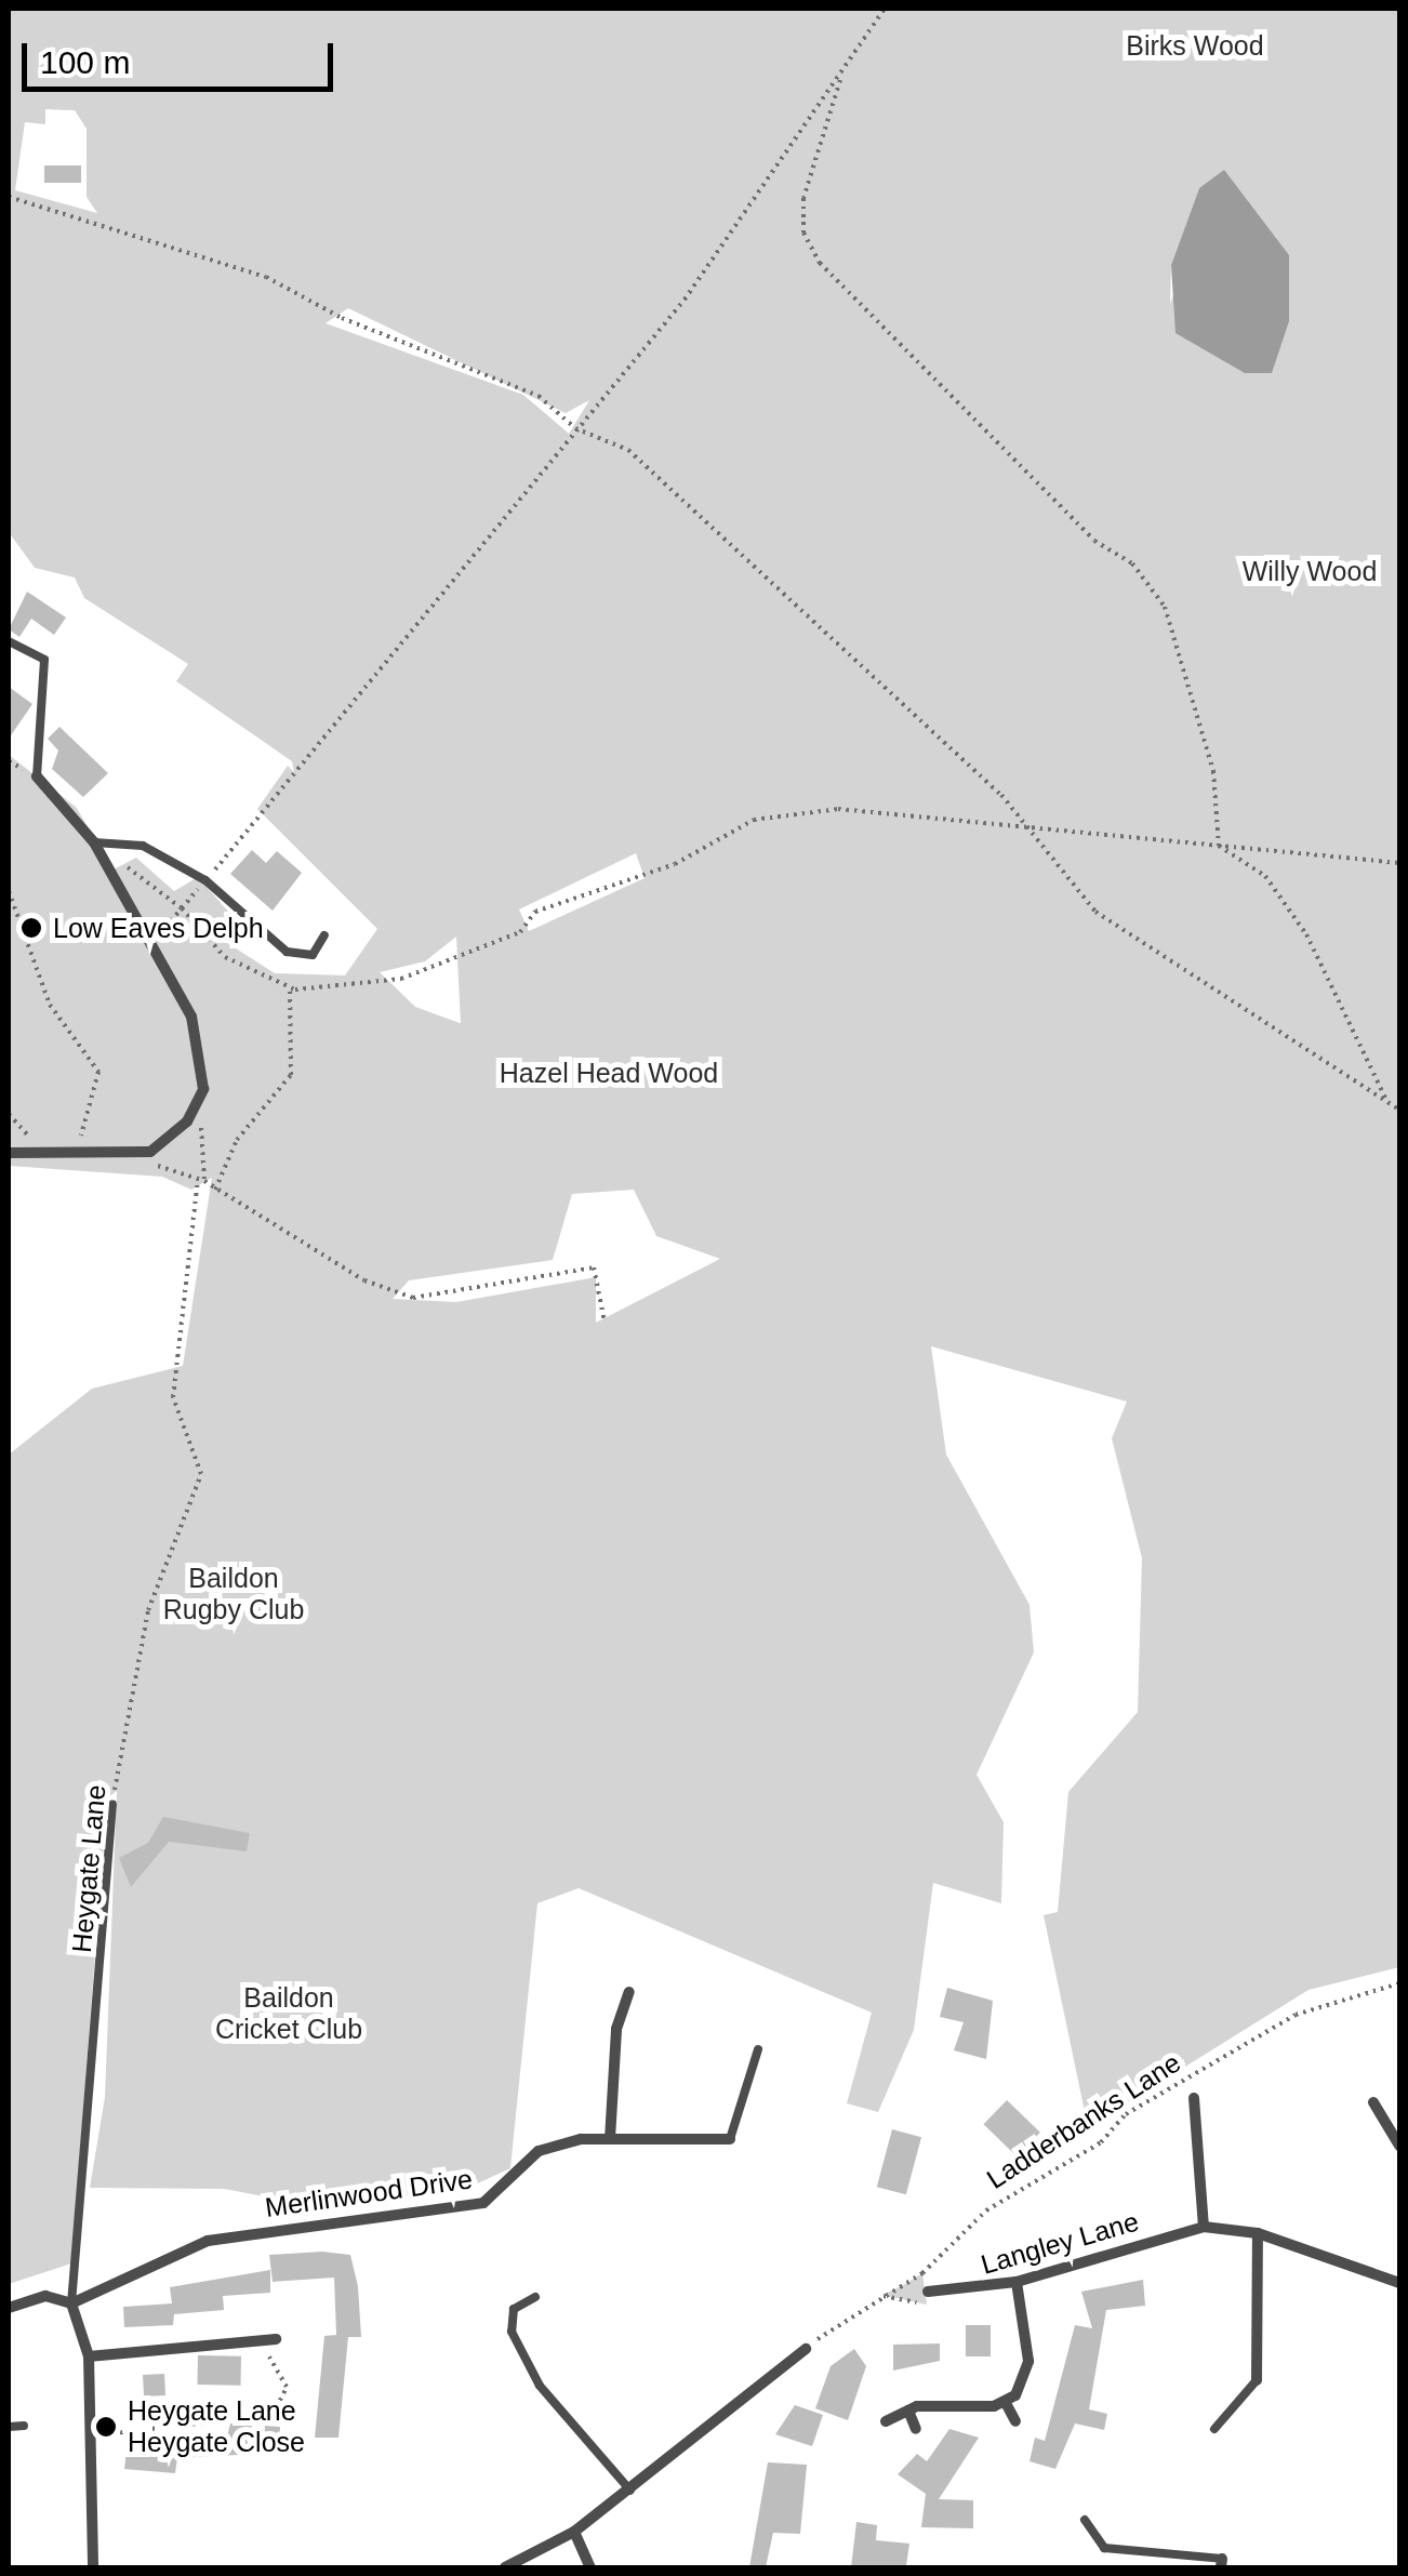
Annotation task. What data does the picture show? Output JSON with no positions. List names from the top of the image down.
{
  "streets": {
    "street": ["Heygate Lane", "Merlinwood Drive", "Langley Lane"],
    "path": ["Ladderbanks Lane"]
  },
  "crossings": [
    ["Heygate Lane", "Merlinwood Drive"]
  ],
  "parks": [
    "Birks Wood",
    "Willy Wood",
    "Hazel Head Wood",
    "Baildon Rugby Club",
    "Baildon Cricket Club"
  ],
  "places": ["Low Eaves Delph", "Heygate Lane Heygate Close"],
  "scale_bar": "100 m"
}
